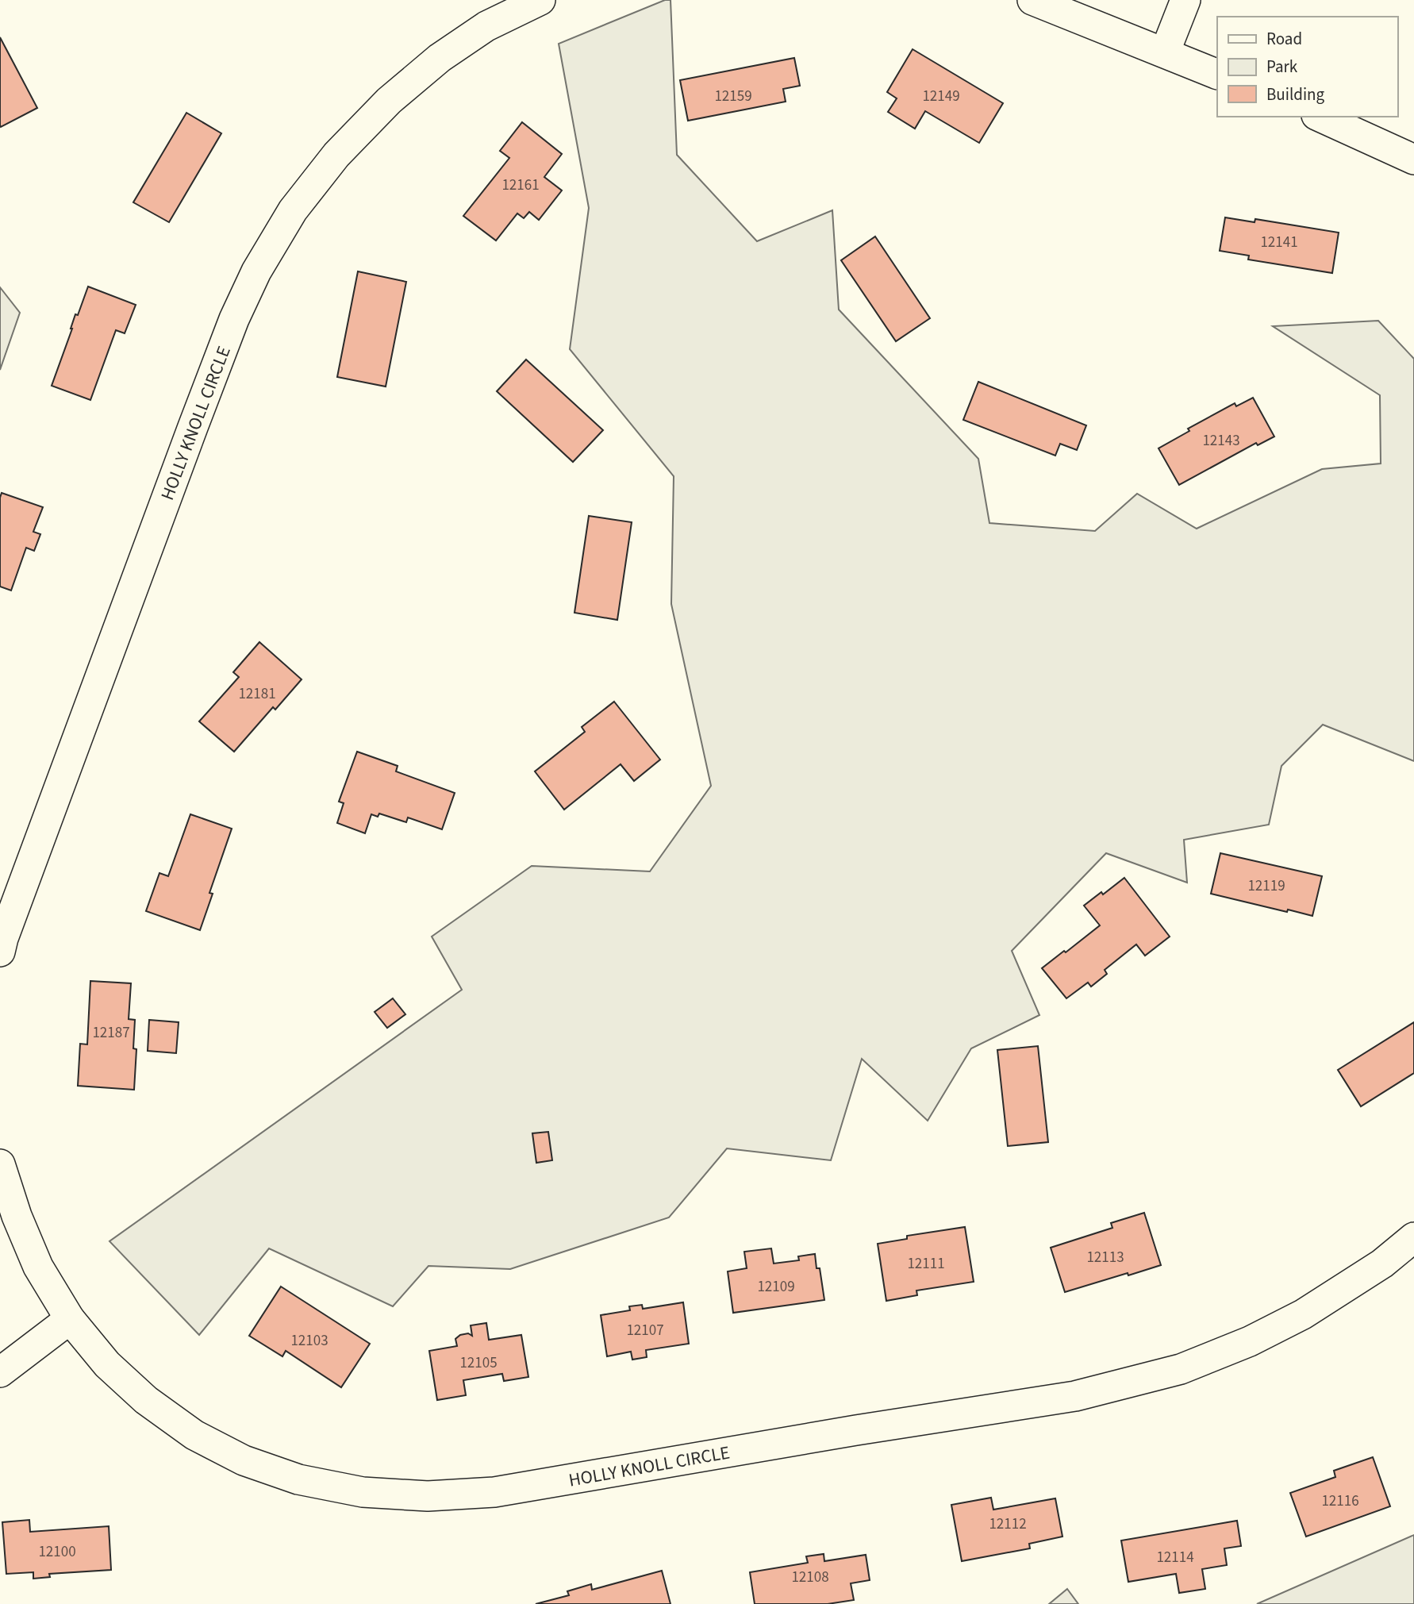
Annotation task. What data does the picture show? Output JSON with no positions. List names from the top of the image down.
{
  "streets": {
    "street": ["HOLLY KNOLL CIRCLE"]
  },
  "house_numbers": [
    "12159",
    "12149",
    "12161",
    "12141",
    "12143",
    "12181",
    "12119",
    "12187",
    "12113",
    "12111",
    "12109",
    "12107",
    "12103",
    "12105",
    "12116",
    "12112",
    "12100",
    "12114",
    "12108"
  ],
  "legend": ["Road", "Park", "Building"]
}
